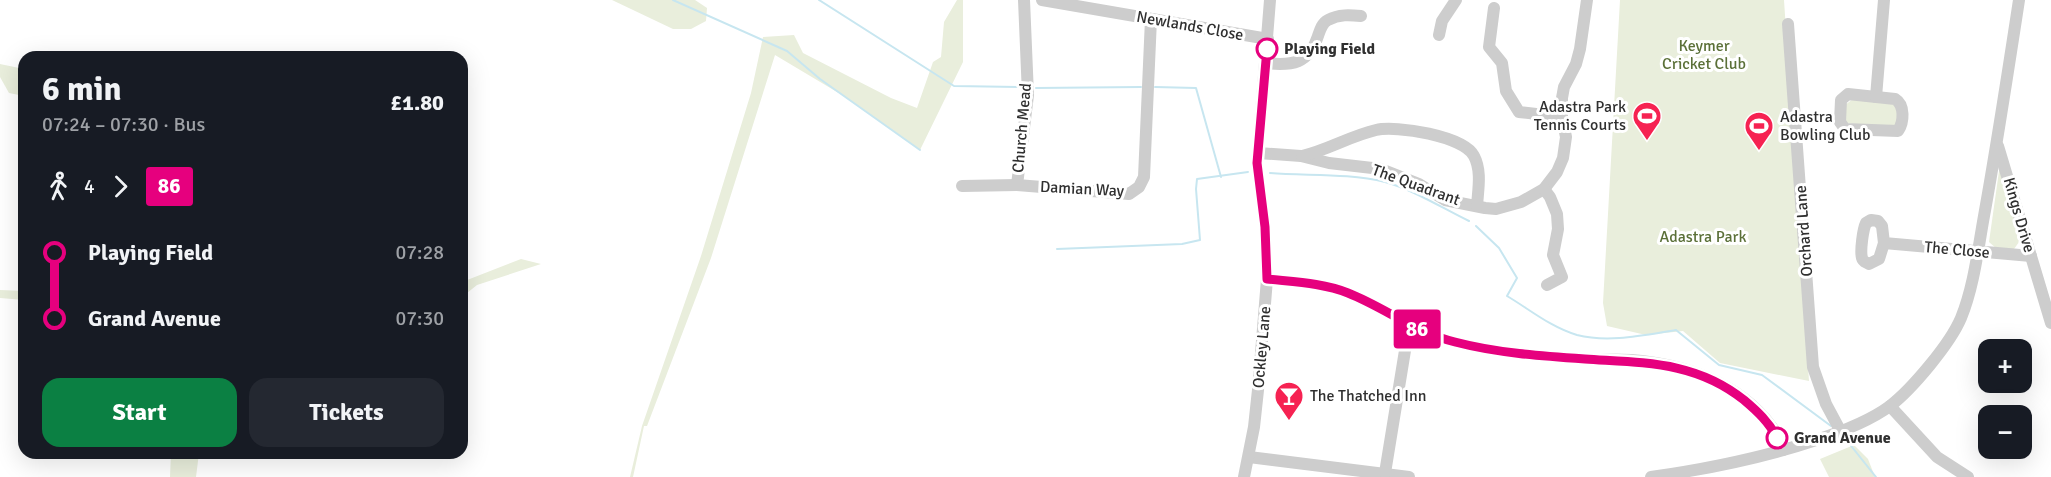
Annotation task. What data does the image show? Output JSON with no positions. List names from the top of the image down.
{
  "streets": {
    "street": [
      "Newlands Close",
      "Church Mead",
      "The Quadrant",
      "Damian Way",
      "Kings Drive",
      "Orchard Lane",
      "The Close",
      "Ockley Lane"
    ]
  },
  "crossings": [
    ["Newlands Close", "Damian Way"],
    ["Newlands Close", "Ockley Lane"],
    ["Church Mead", "Damian Way"],
    ["The Quadrant", "Ockley Lane"],
    ["Kings Drive", "The Close"]
  ],
  "parks": ["Keymer Cricket Club", "Adastra Park"],
  "places": {
    "other": ["Playing Field", "Grand Avenue"],
    "sports": ["Adastra Park Tennis Courts", "Adastra Bowling Club"],
    "bar": ["The Thatched Inn"]
  },
  "lines": ["bus line 86"],
  "page": {
    "on_map": "86",
    "heading": ["6 min", "07:24 – 07:30 · Bus", "£1.80"],
    "legs": ["4", "86"],
    "list": [
      {
        "name": "Playing Field",
        "value": "07:28"
      },
      {
        "name": "Grand Avenue",
        "value": "07:30"
      }
    ],
    "map_buttons": ["+", "−"],
    "buttons": ["Start", "Tickets"]
  }
}
